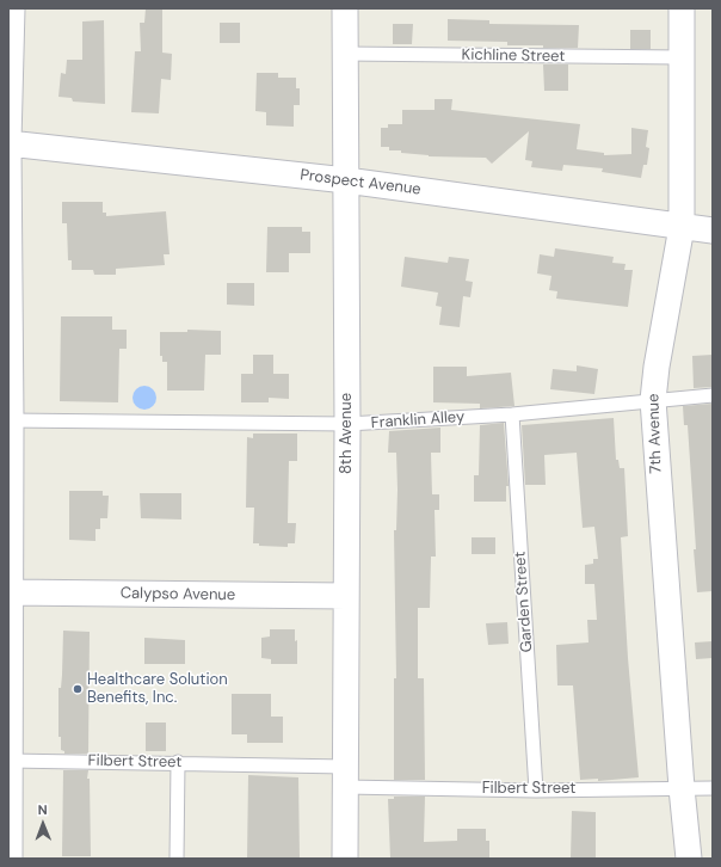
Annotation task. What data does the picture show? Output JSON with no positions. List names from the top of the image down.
{
  "streets": {
    "street": [
      "Prospect Avenue",
      "8th Avenue",
      "7th Avenue",
      "Calypso Avenue"
    ],
    "lane": [
      "Kichline Street",
      "Franklin Alley",
      "Garden Street",
      "Filbert Street"
    ]
  },
  "crossings": [
    ["Kichline Street", "8th Avenue"],
    ["Kichline Street", "7th Avenue"],
    ["Prospect Avenue", "8th Avenue"],
    ["Prospect Avenue", "7th Avenue"],
    ["Franklin Alley", "8th Avenue"],
    ["Franklin Alley", "7th Avenue"],
    ["Franklin Alley", "Garden Street"],
    ["8th Avenue", "Calypso Avenue"],
    ["8th Avenue", "Filbert Street"],
    ["7th Avenue", "Filbert Street"],
    ["Garden Street", "Filbert Street"]
  ],
  "places": ["Healthcare Solution Benefits, Inc."],
  "north": "top"
}
